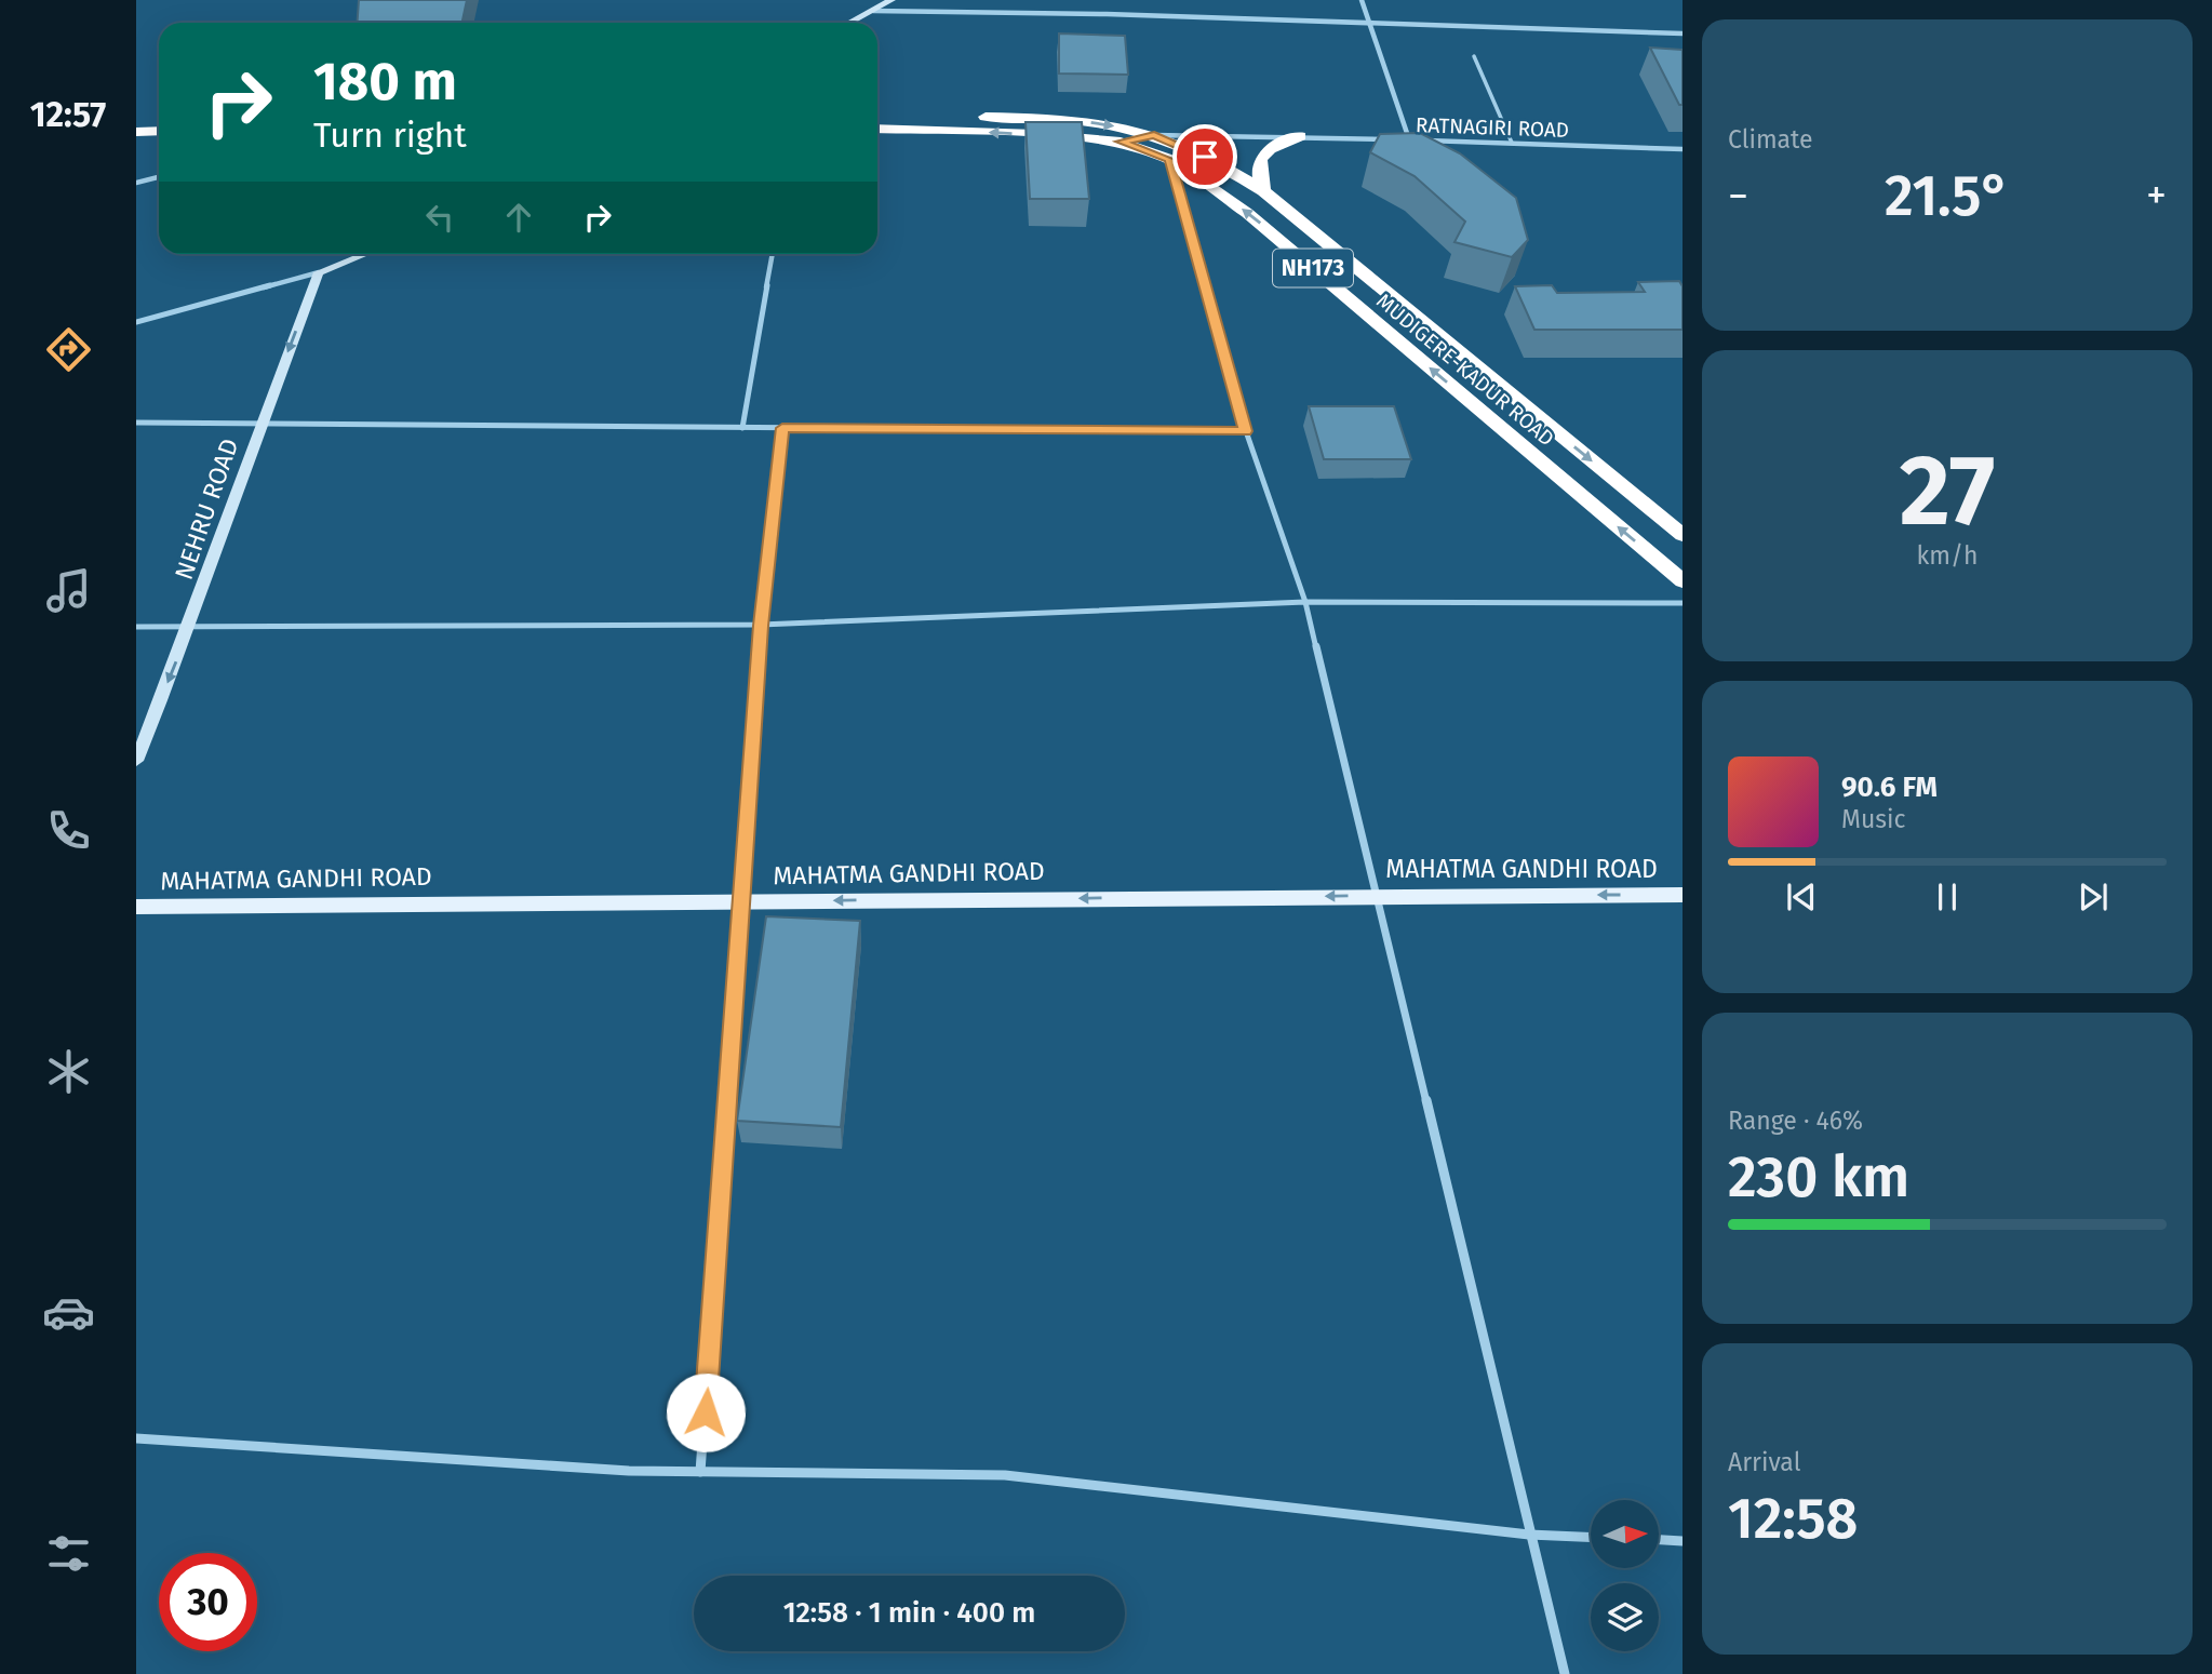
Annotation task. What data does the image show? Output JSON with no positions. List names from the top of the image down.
{
  "streets": {
    "highway": ["NH173", "MUDIGERE-KADUR ROAD"],
    "main road": ["MAHATMA GANDHI ROAD"],
    "street": ["RATNAGIRI ROAD", "NEHRU ROAD"]
  },
  "crossings": [
    ["RATNAGIRI ROAD", "MUDIGERE-KADUR ROAD"]
  ],
  "one_way": ["NEHRU ROAD", "MAHATMA GANDHI ROAD"],
  "north": "right",
  "page": {
    "tabs": "12:57",
    "tile": [
      "Climate",
      ["27", "km/h"],
      ["Range · 46%", "230 km"],
      ["Arrival", "12:58"]
    ],
    "turn": ["180 m", "Turn right"],
    "heat": ["−", "21.5°", "+"],
    "song": ["90.6 FM", "Music"],
    "limit": "30",
    "trip": "12:58 · 1 min · 400 m"
  }
}
